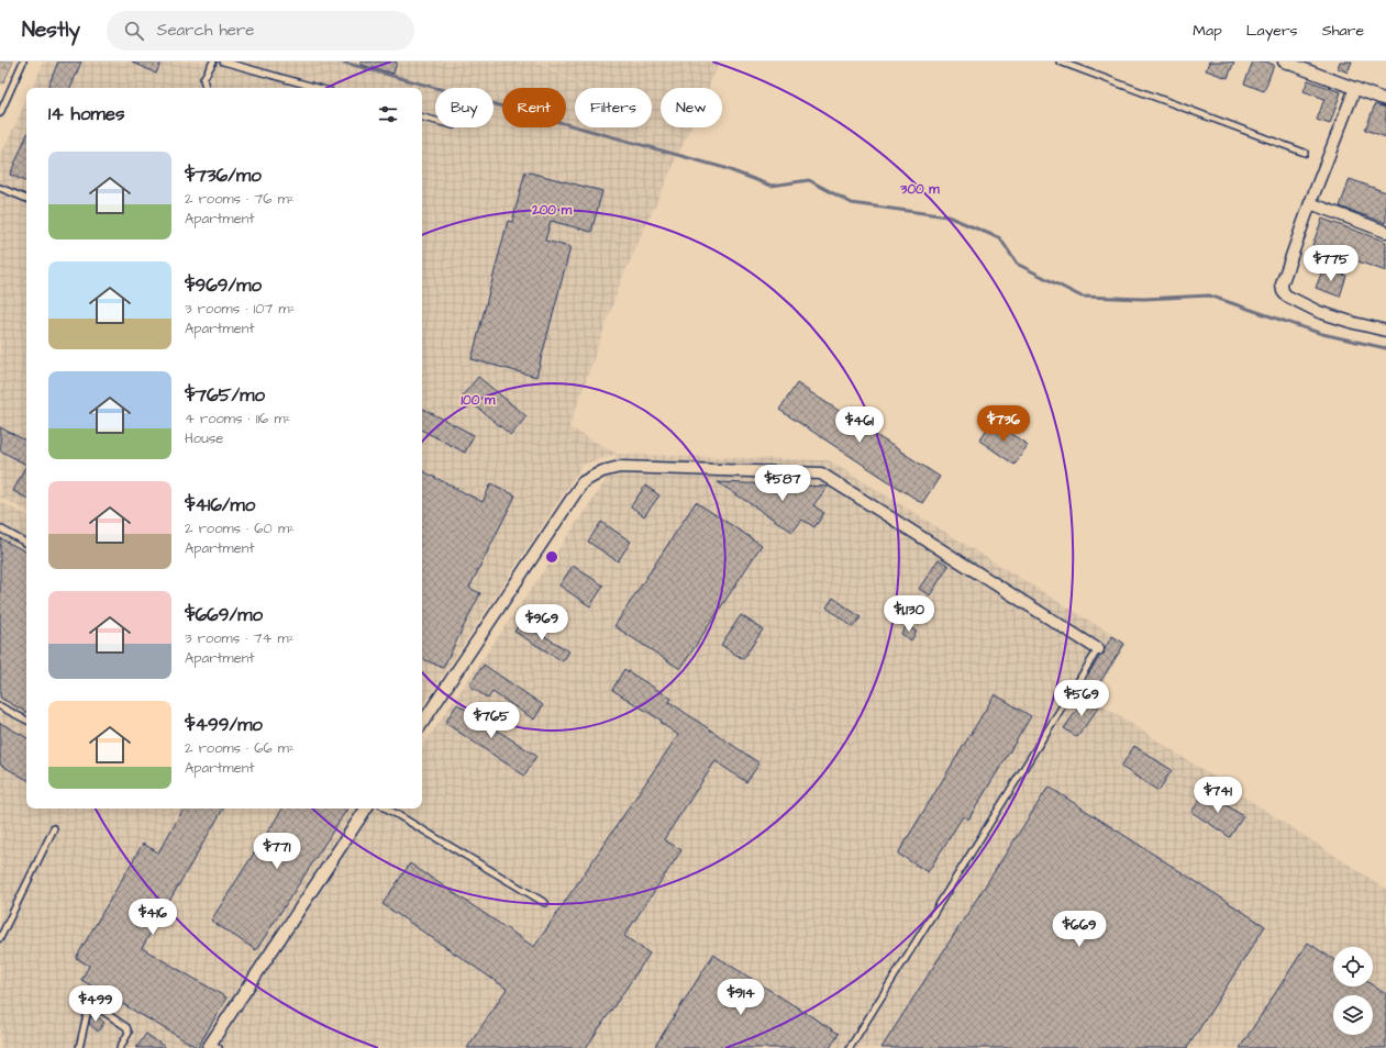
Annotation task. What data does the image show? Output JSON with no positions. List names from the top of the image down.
{
  "page": {
    "header": "Nestly",
    "search": "Search here",
    "nav": ["Map", "Layers", "Share"],
    "chip": [
      "Buy",
      "Rent",
      "Filters",
      "New"
    ],
    "heading": "14 homes",
    "list": [
      {
        "name": "$736/mo",
        "note": "2 rooms · 76 m² · Apartment"
      },
      {
        "name": "$969/mo",
        "note": "3 rooms · 107 m² · Apartment"
      },
      {
        "name": "$765/mo",
        "note": "4 rooms · 116 m² · House"
      },
      {
        "name": "$416/mo",
        "note": "2 rooms · 60 m² · Apartment"
      },
      {
        "name": "$669/mo",
        "note": "3 rooms · 74 m² · Apartment"
      },
      {
        "name": "$499/mo",
        "note": "2 rooms · 66 m² · Apartment"
      }
    ],
    "price": [
      "$775",
      "$736",
      "$461",
      "$587",
      "$1,130",
      "$969",
      "$569",
      "$765",
      "$741",
      "$771",
      "$416",
      "$669",
      "$914",
      "$499"
    ]
  },
  "rings": ["300 m", "200 m", "100 m"]
}
